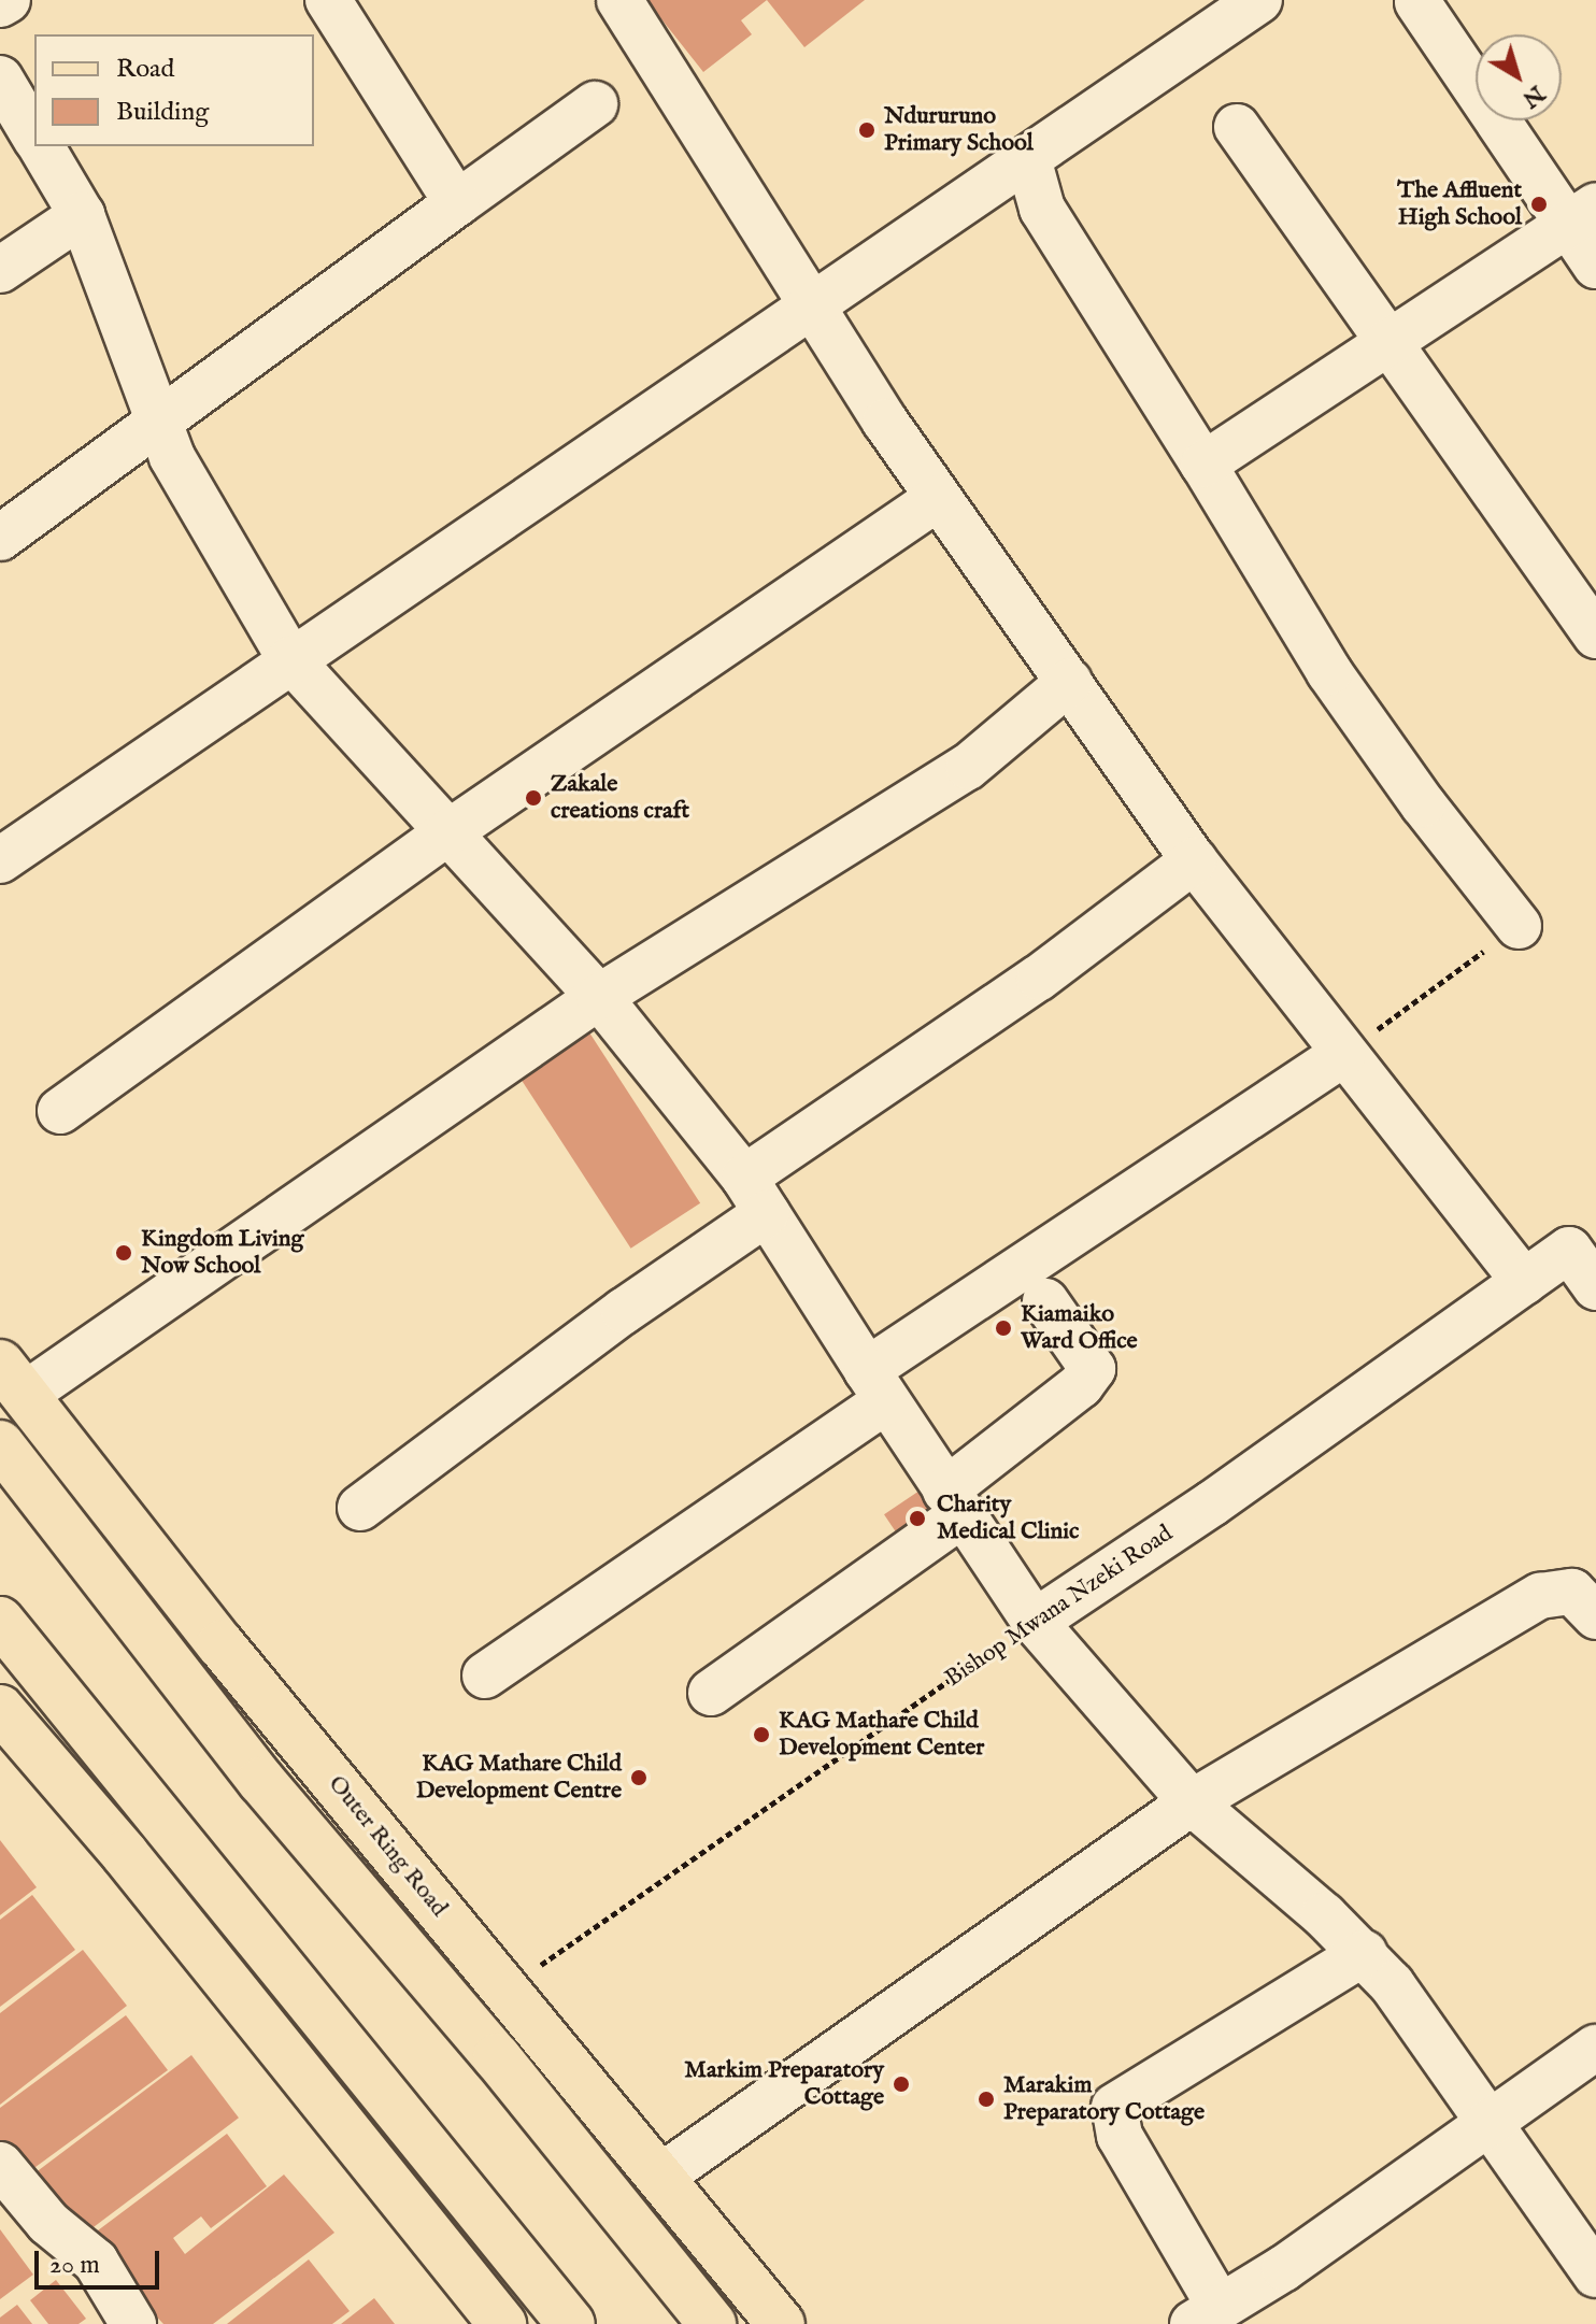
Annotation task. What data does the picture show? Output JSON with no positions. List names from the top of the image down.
{
  "streets": {
    "main road": ["Outer Ring Road"],
    "street": ["Bishop Mwana Nzeki Road"]
  },
  "crossings": [
    ["Bishop Mwana Nzeki Road", "Outer Ring Road"]
  ],
  "places": [
    "Ndururuno Primary School",
    "The Affluent High School",
    "Zakale creations craft",
    "Kingdom Living Now School",
    "Kiamaiko Ward Office",
    "Charity Medical Clinic",
    "KAG Mathare Child Development Center",
    "KAG Mathare Child Development Centre",
    "Markim Preparatory Cottage",
    "Marakim Preparatory Cottage"
  ],
  "legend": ["Road", "Building"],
  "scale_bar": "20 m",
  "north": "bottom right"
}
